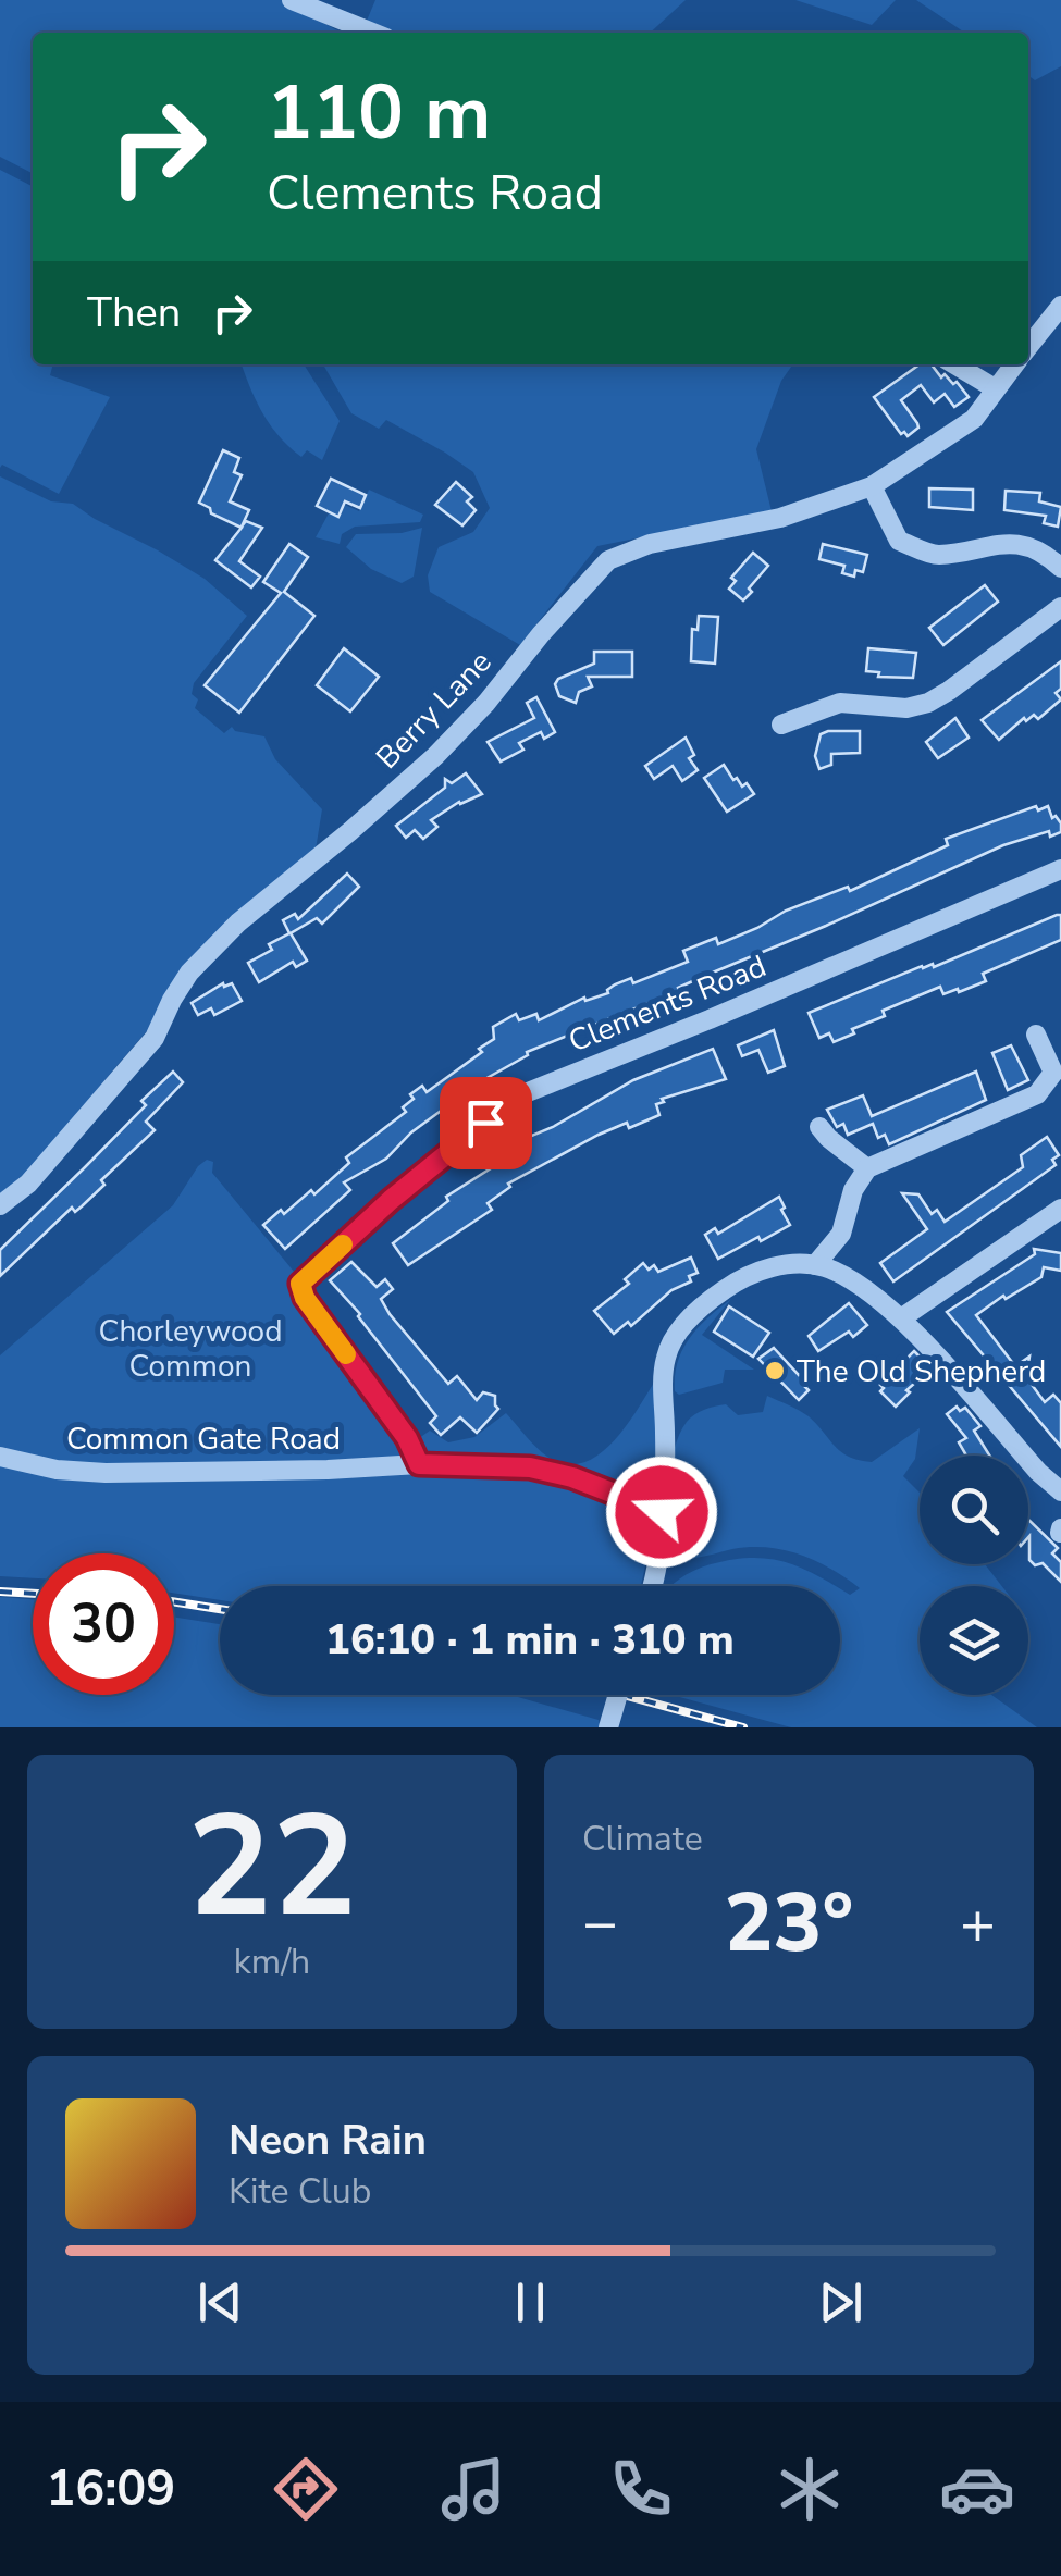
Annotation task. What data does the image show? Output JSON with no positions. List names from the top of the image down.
{
  "streets": {
    "street": ["Berry Lane", "Clements Road", "Common Gate Road"]
  },
  "crossings": [
    ["Clements Road", "Common Gate Road"]
  ],
  "parks": ["Chorleywood Common"],
  "places": ["The Old Shepherd"],
  "page": {
    "turn": ["110 m", "Clements Road"],
    "then": "Then",
    "limit": "30",
    "trip": "16:10 · 1 min · 310 m",
    "tile": [
      ["22", "km/h"],
      "Climate"
    ],
    "heat": ["−", "23°", "+"],
    "song": ["Neon Rain", "Kite Club"],
    "tabs": "16:09"
  }
}
